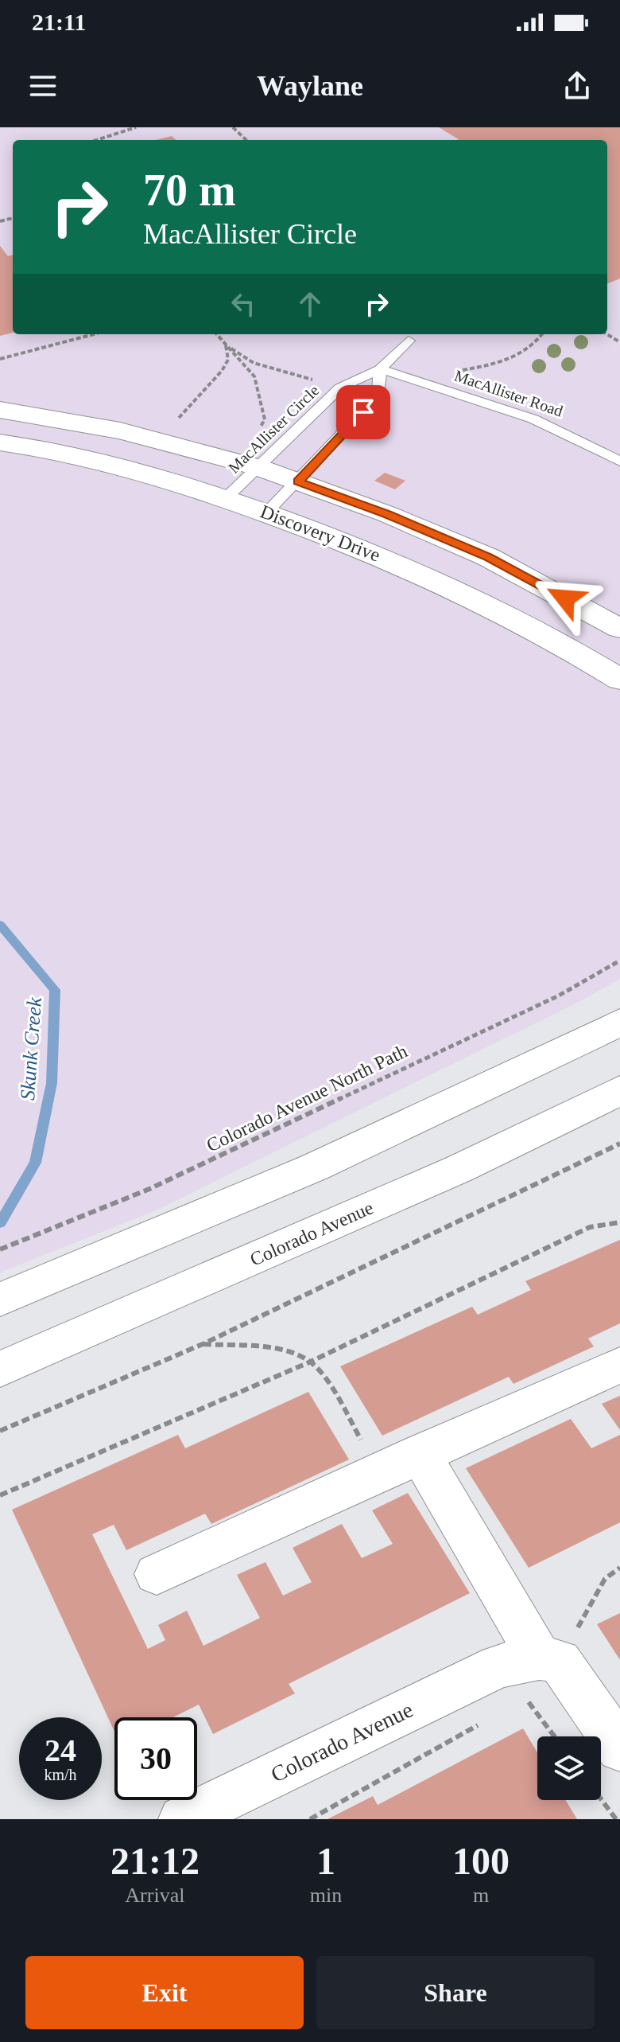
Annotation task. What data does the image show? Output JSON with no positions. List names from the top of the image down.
{
  "streets": {
    "street": ["Discovery Drive", "Colorado Avenue"],
    "lane": ["MacAllister Road", "MacAllister Circle"],
    "path": ["Colorado Avenue North Path"]
  },
  "crossings": [
    ["MacAllister Road", "MacAllister Circle"],
    ["MacAllister Circle", "Discovery Drive"]
  ],
  "water": ["Skunk Creek"],
  "page": {
    "status": "21:11",
    "header": "Waylane",
    "turn": ["70 m", "MacAllister Circle"],
    "speed": "24 km/h",
    "limit": "30",
    "eta": [
      "21:12",
      "Arrival",
      "1",
      "min",
      "100",
      "m"
    ],
    "buttons": ["Exit", "Share"]
  }
}
